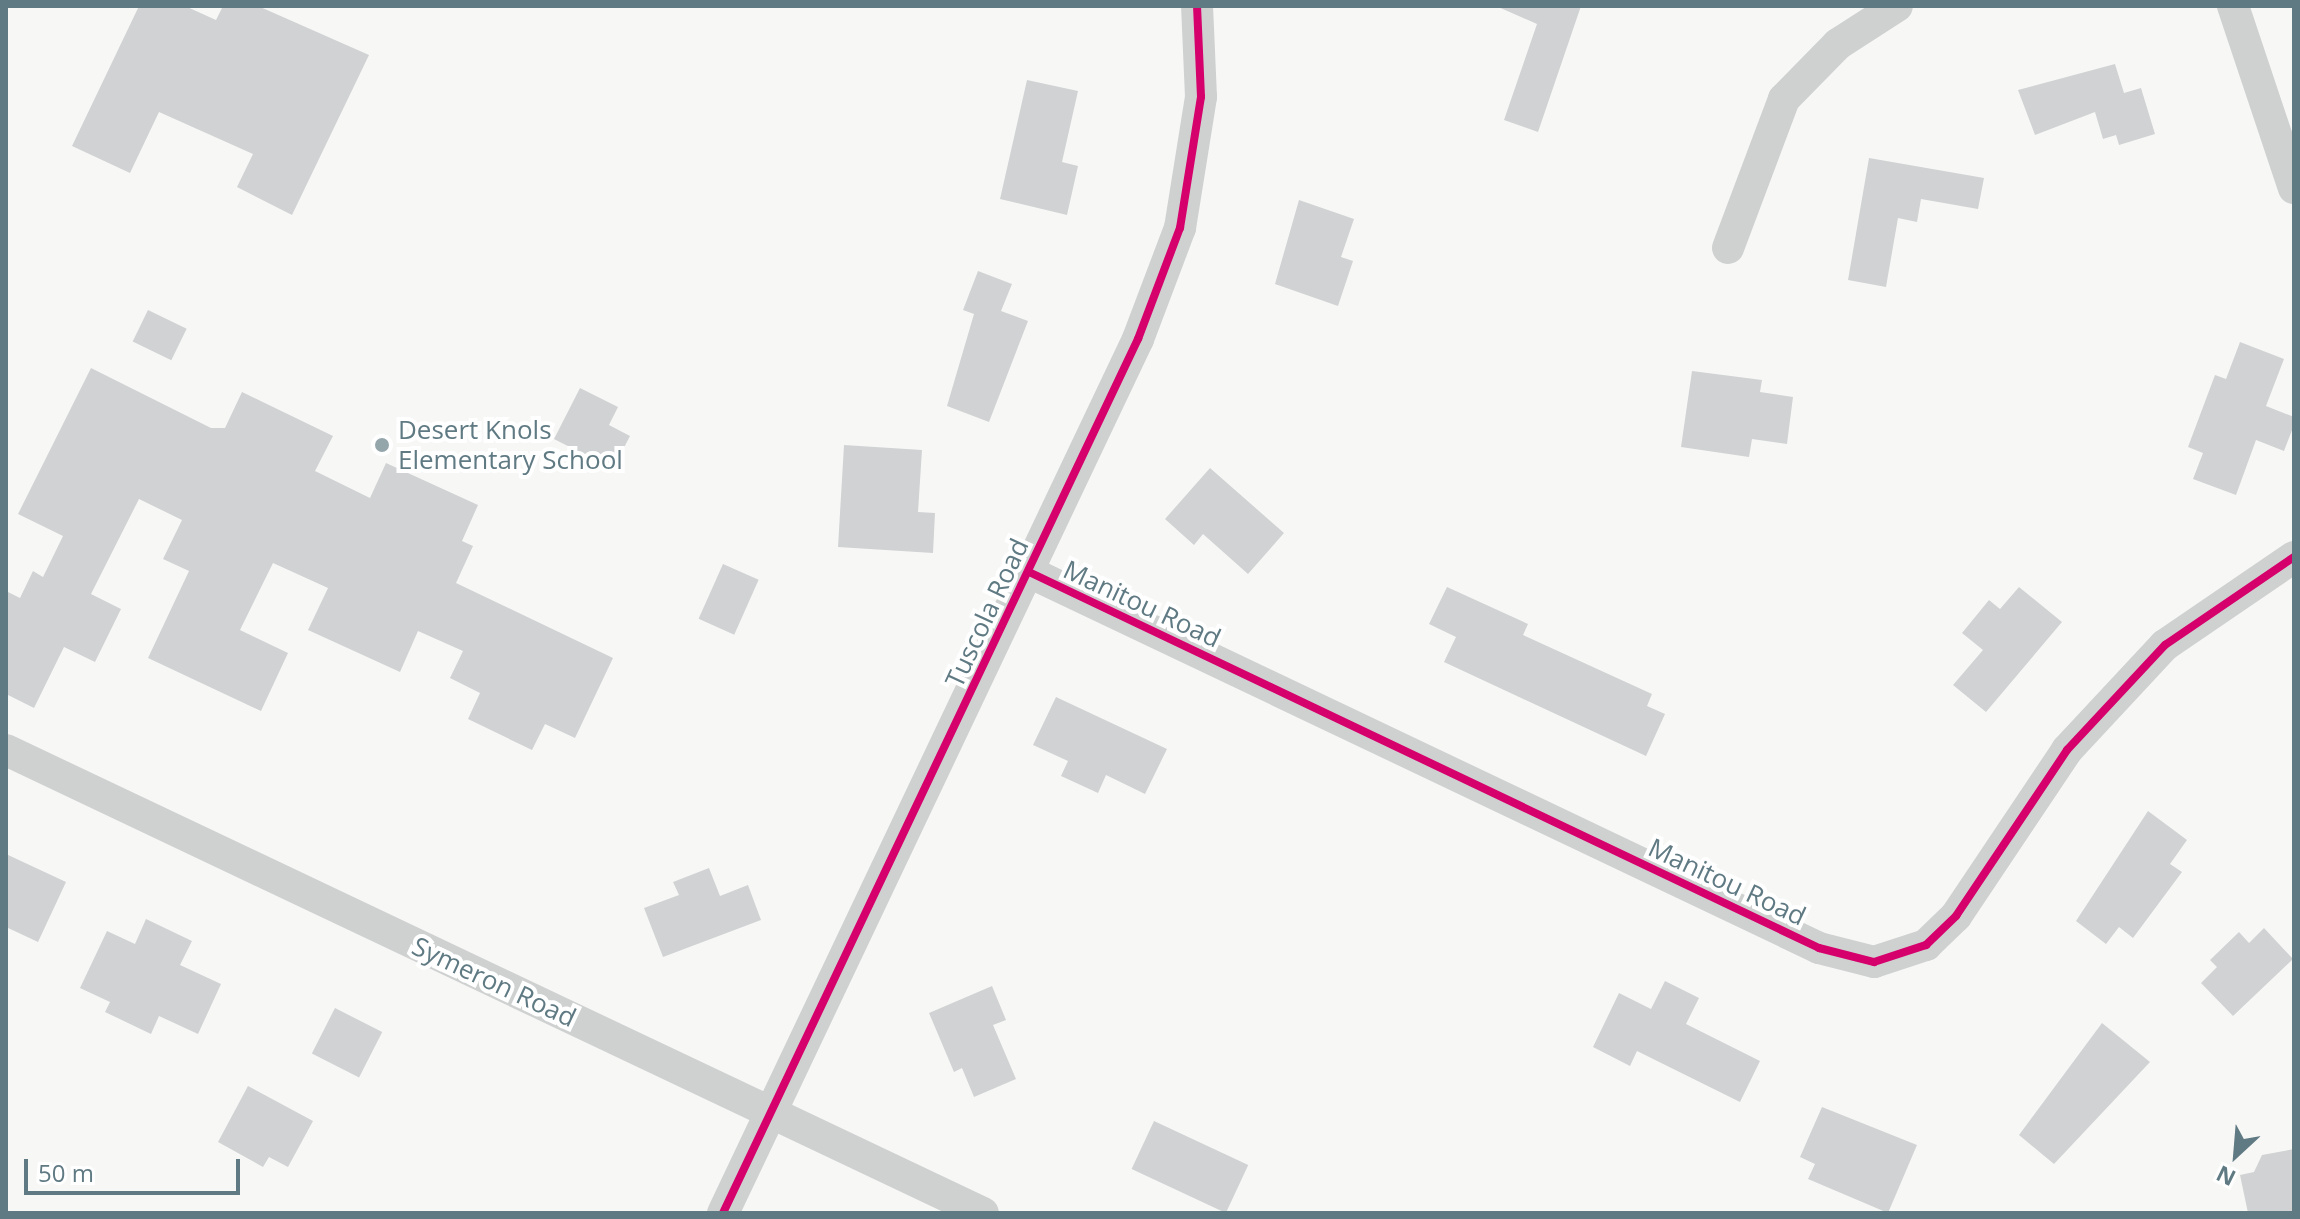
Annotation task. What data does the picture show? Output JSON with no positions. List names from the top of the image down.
{
  "streets": {
    "street": ["Manitou Road", "Tuscola Road", "Symeron Road"]
  },
  "crossings": [
    ["Manitou Road", "Tuscola Road"],
    ["Tuscola Road", "Symeron Road"]
  ],
  "places": ["Desert Knols Elementary School"],
  "scale_bar": "50 m",
  "north": "bottom left"
}
